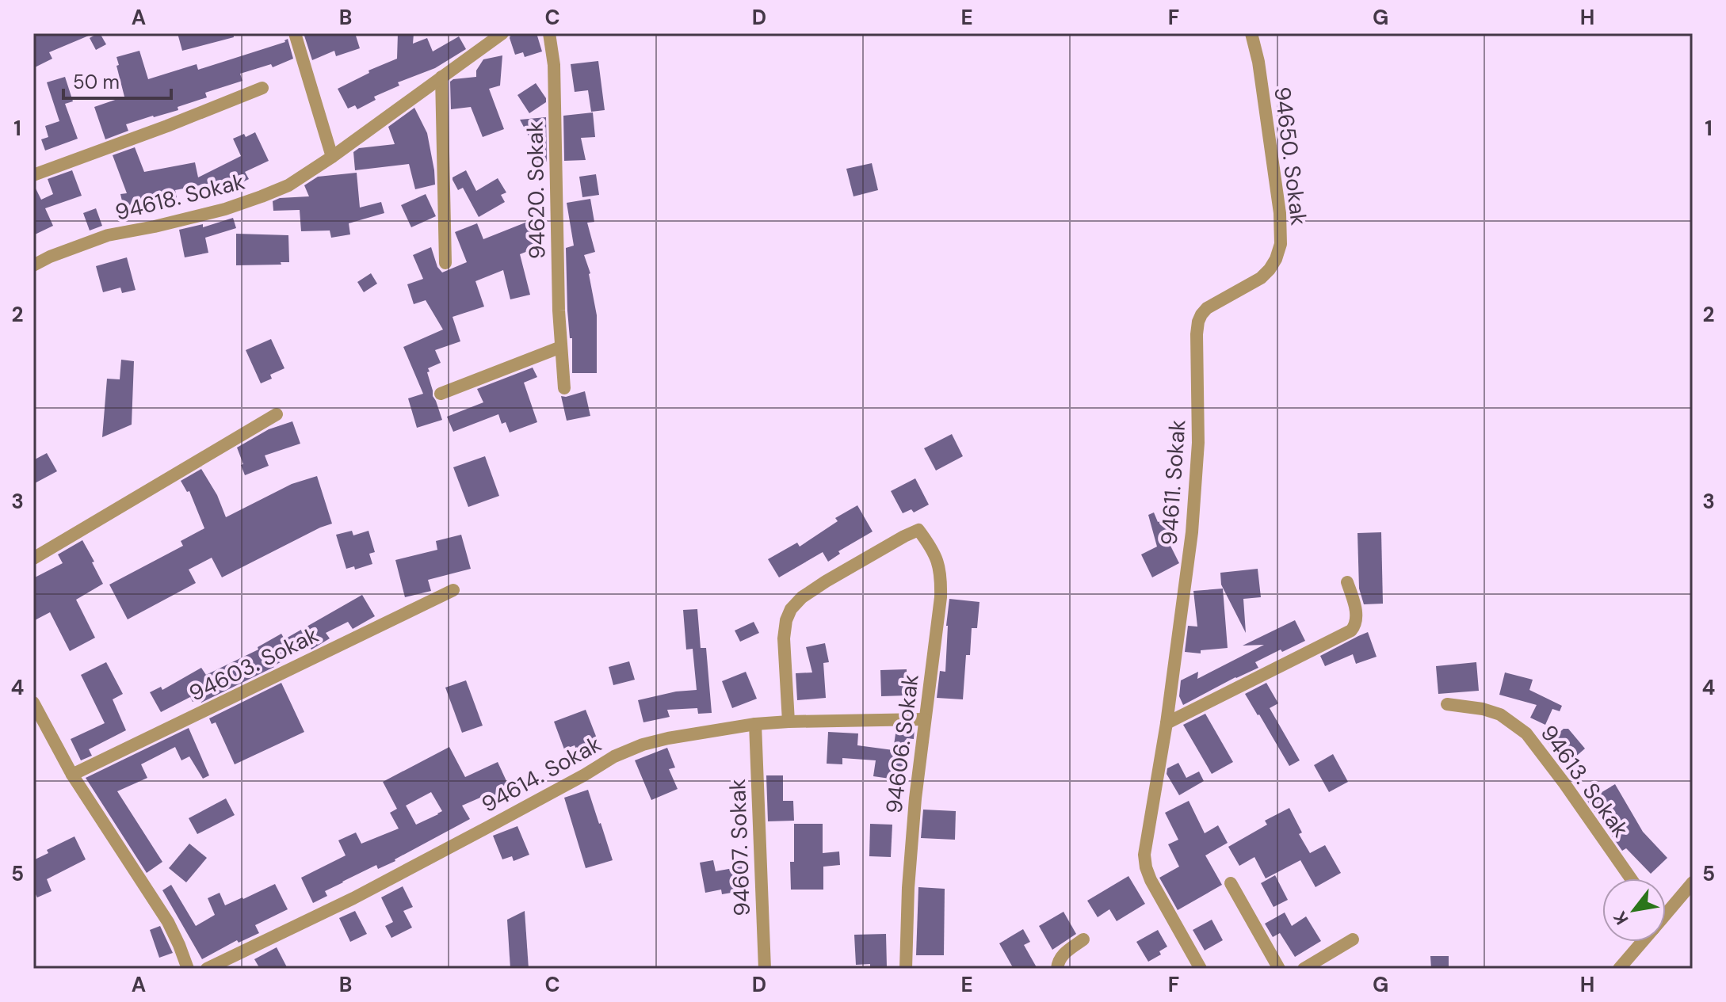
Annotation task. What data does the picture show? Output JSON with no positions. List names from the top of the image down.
{
  "streets": {
    "street": [
      "94650. Sokak",
      "94620. Sokak",
      "94618. Sokak",
      "94611. Sokak",
      "94603. Sokak",
      "94606. Sokak",
      "94614. Sokak",
      "94613. Sokak",
      "94607. Sokak"
    ]
  },
  "crossings": [
    ["94650. Sokak", "94611. Sokak"],
    ["94606. Sokak", "94614. Sokak"],
    ["94614. Sokak", "94607. Sokak"]
  ],
  "scale_bar": "50 m",
  "north": "bottom left",
  "grid": {
    "columns": [
      "A",
      "B",
      "C",
      "D",
      "E",
      "F",
      "G",
      "H"
    ],
    "rows": [
      "1",
      "2",
      "3",
      "4",
      "5"
    ]
  }
}
